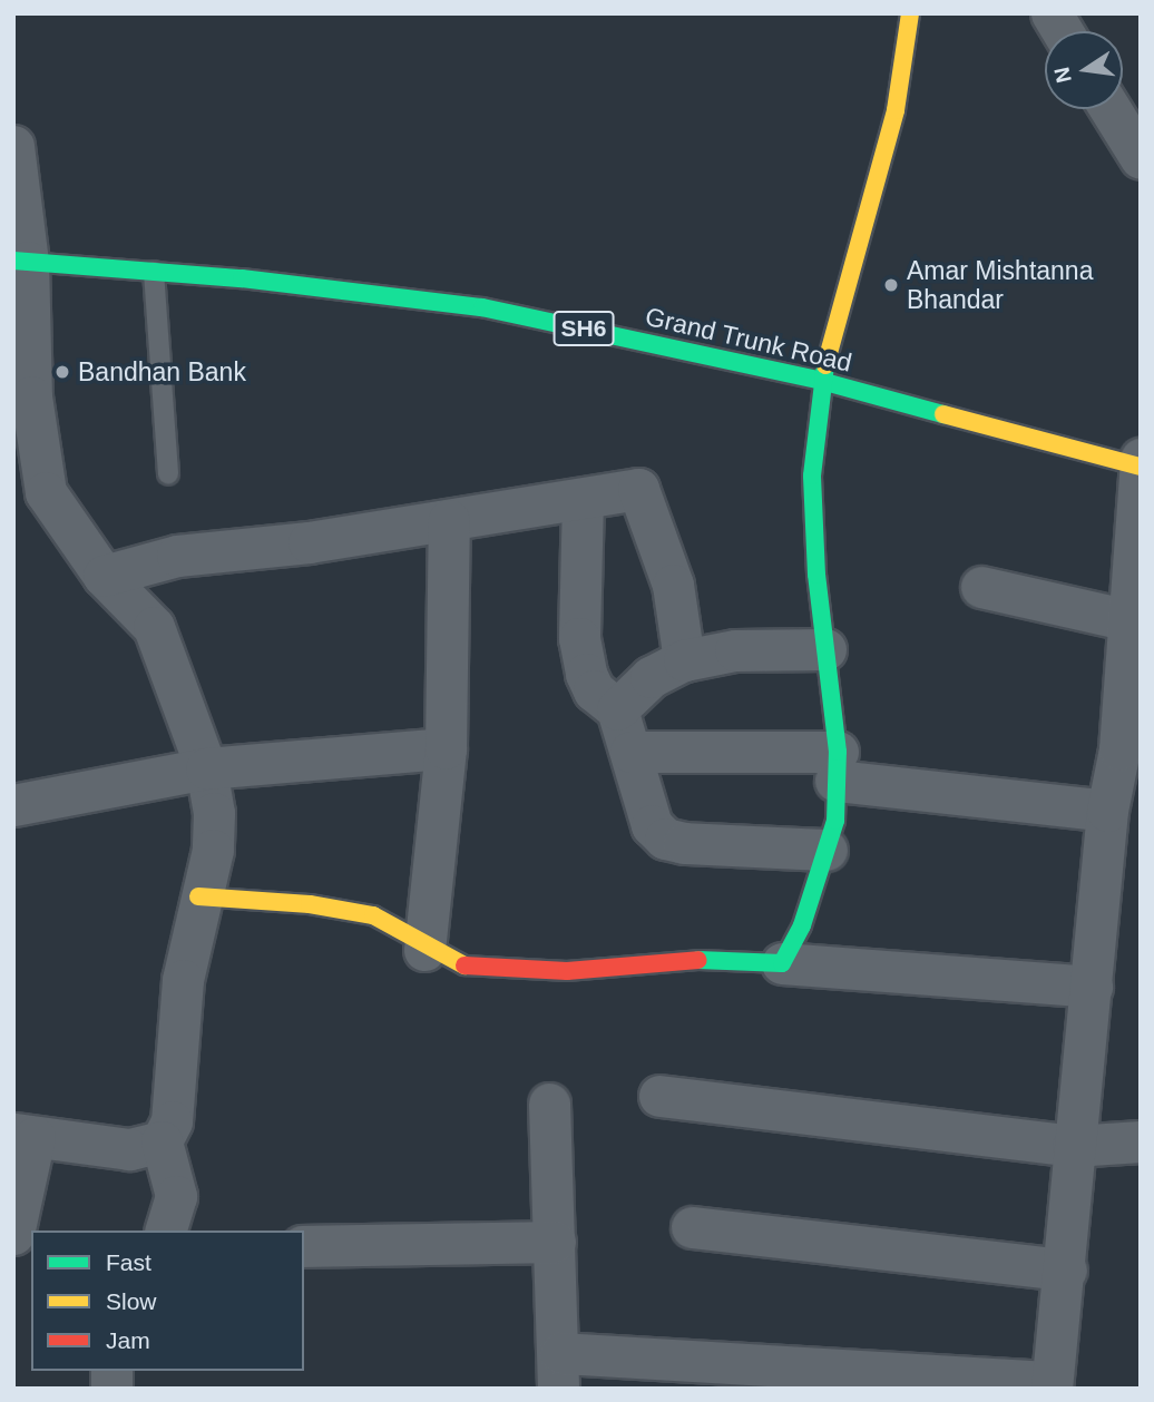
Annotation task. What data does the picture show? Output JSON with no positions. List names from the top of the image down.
{
  "streets": {
    "street": ["SH6", "Grand Trunk Road"]
  },
  "places": ["Amar Mishtanna Bhandar", "Bandhan Bank"],
  "legend": ["Fast", "Slow", "Jam"],
  "north": "left"
}
